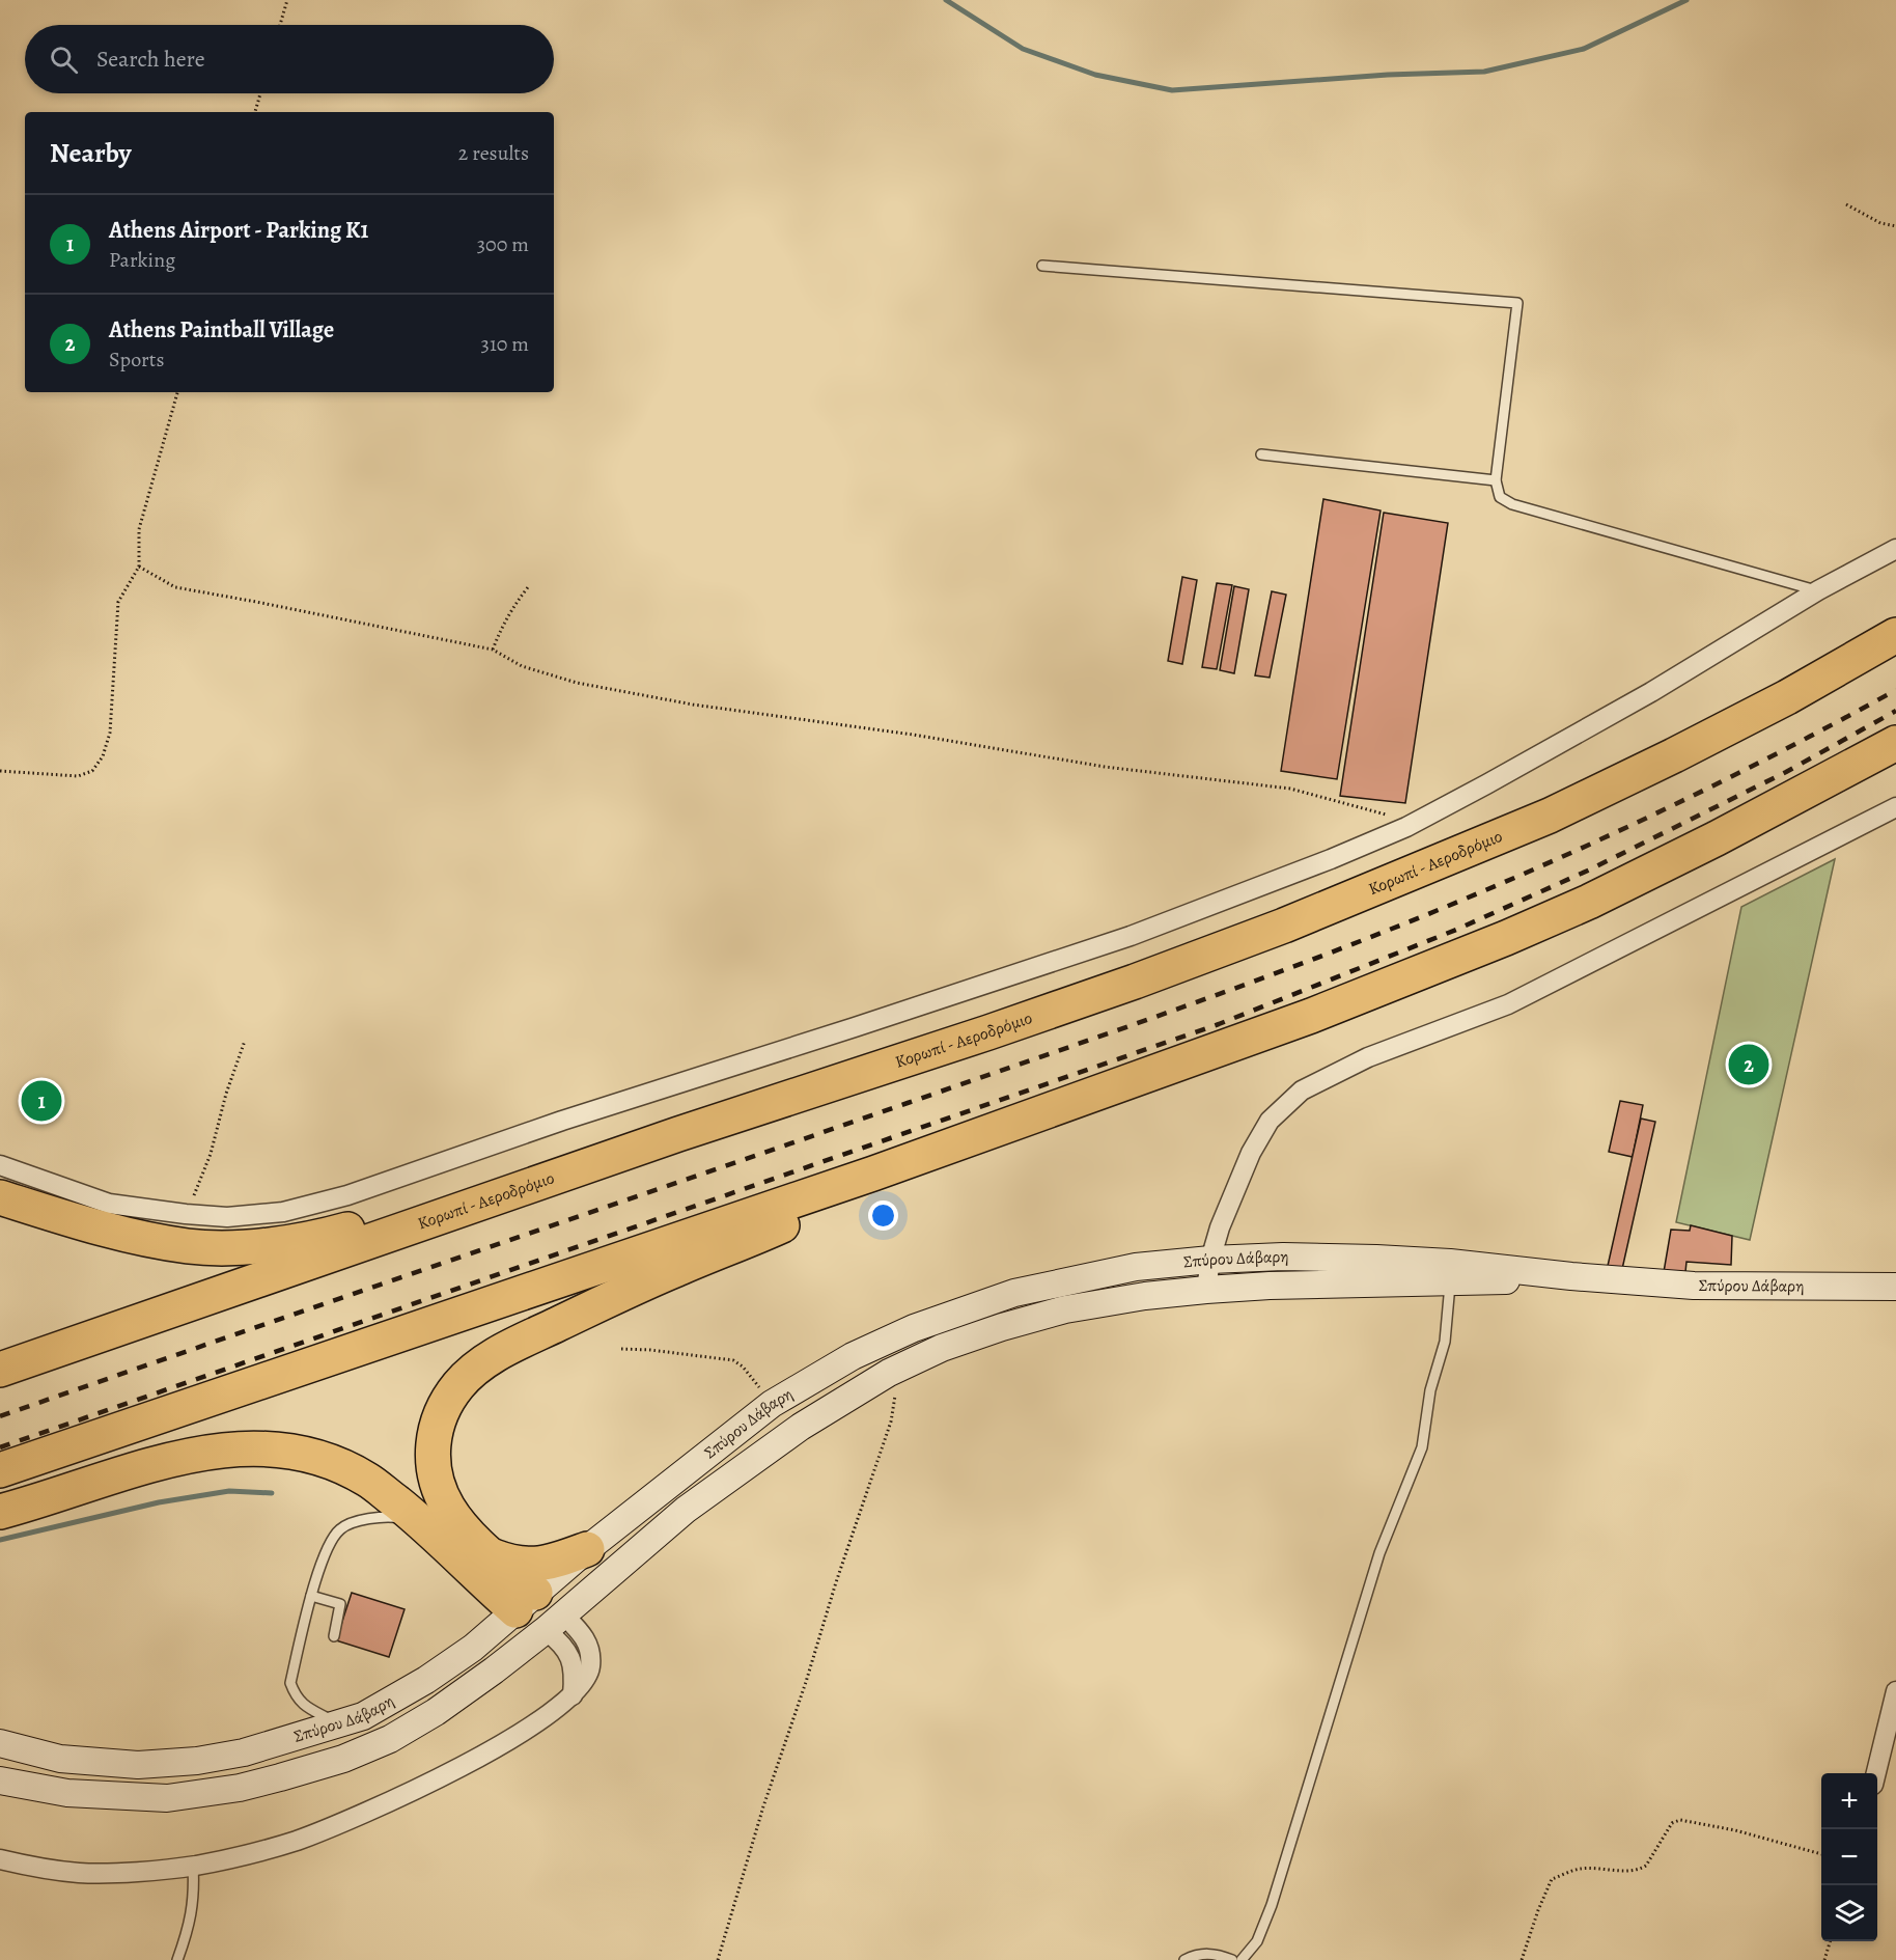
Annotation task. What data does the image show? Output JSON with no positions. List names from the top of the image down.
{
  "streets": {
    "highway": ["Κορωπί - Αεροδρόμιο"],
    "street": ["Σπύρου Δάβαρη"]
  },
  "page": {
    "search": "Search here",
    "heading": ["Nearby", "2 results"],
    "list": [
      {
        "mark": "1",
        "name": "Athens Airport - Parking K1",
        "note": "Parking",
        "value": "300 m"
      },
      {
        "mark": "2",
        "name": "Athens Paintball Village",
        "note": "Sports",
        "value": "310 m"
      }
    ],
    "pins": ["2", "1"],
    "map_buttons": ["+", "−"]
  }
}
